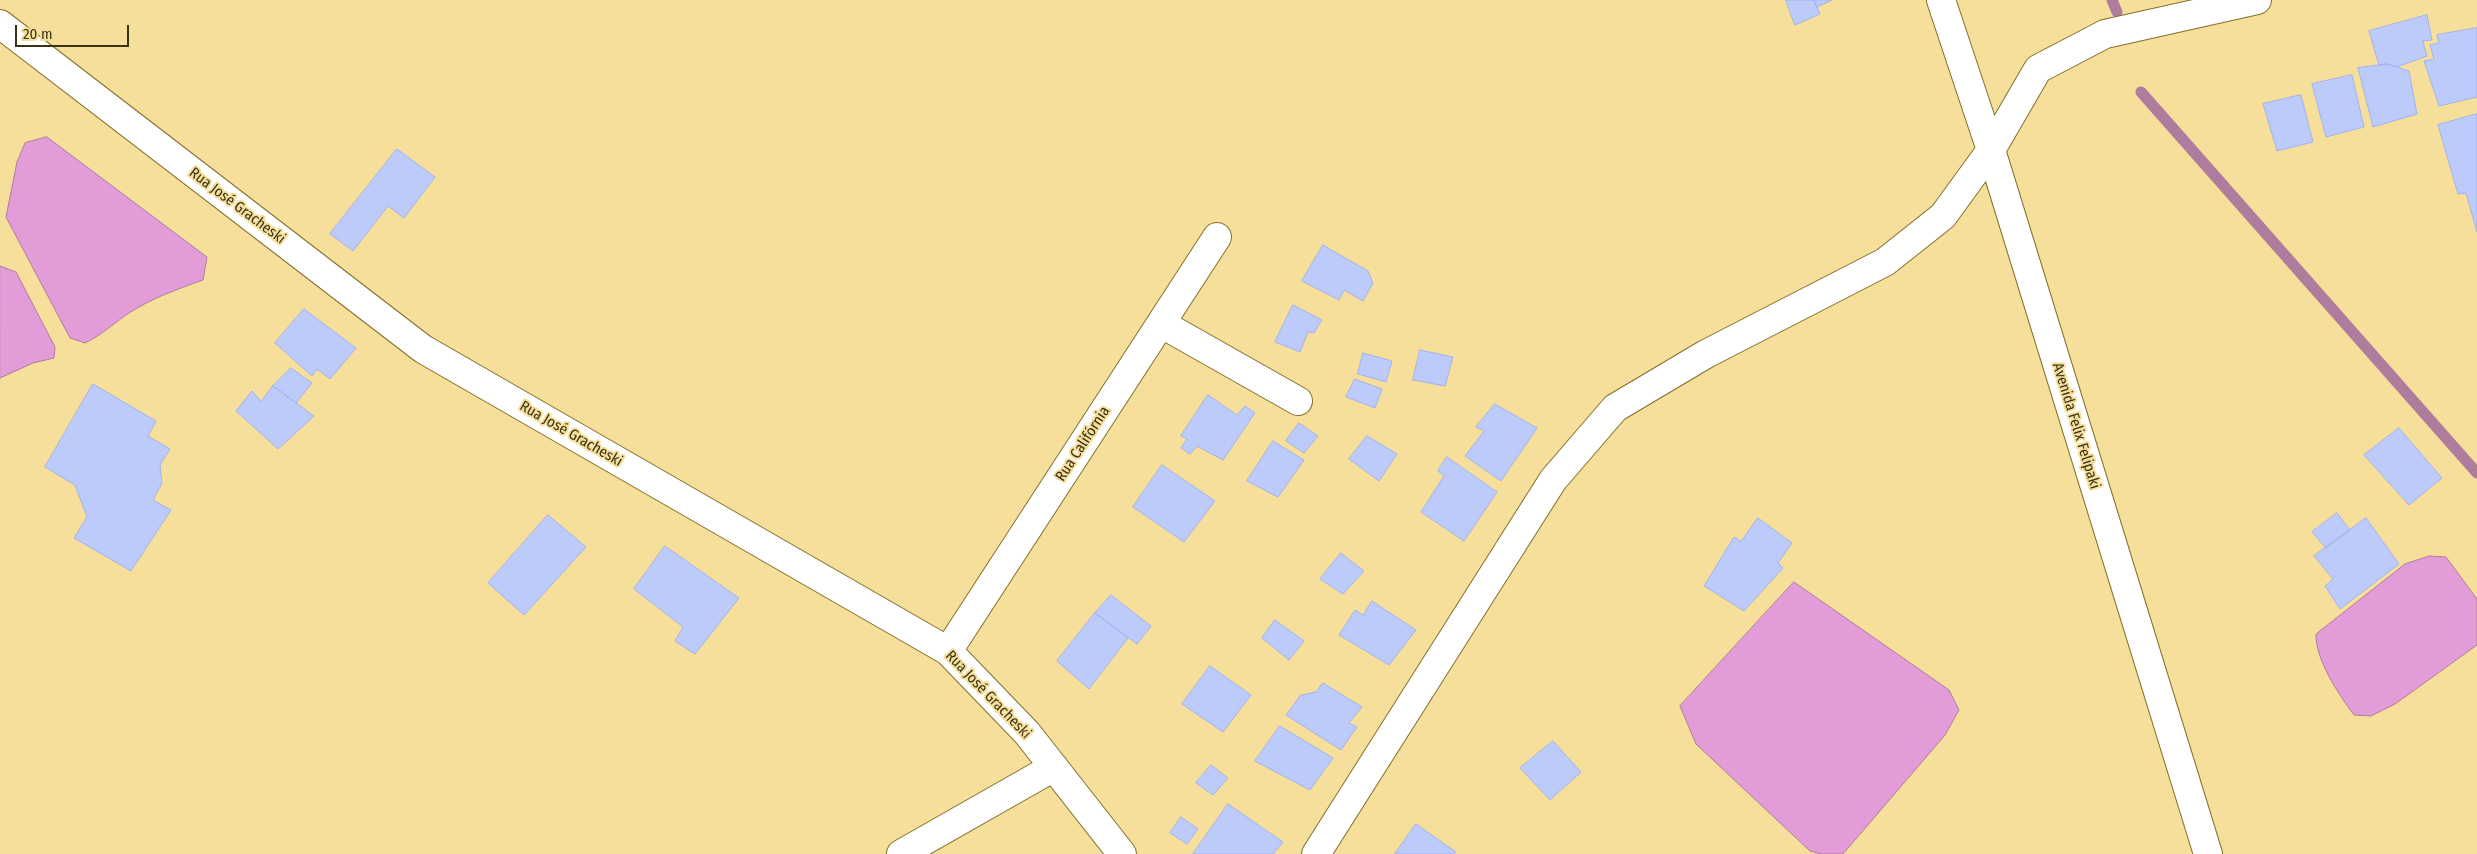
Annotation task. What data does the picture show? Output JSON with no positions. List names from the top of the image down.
{
  "streets": {
    "street": ["Rua José Gracheski", "Avenida Felix Felipaki", "Rua Califórnia"]
  },
  "crossings": [
    ["Rua José Gracheski", "Rua Califórnia"]
  ],
  "scale_bar": "20 m"
}
